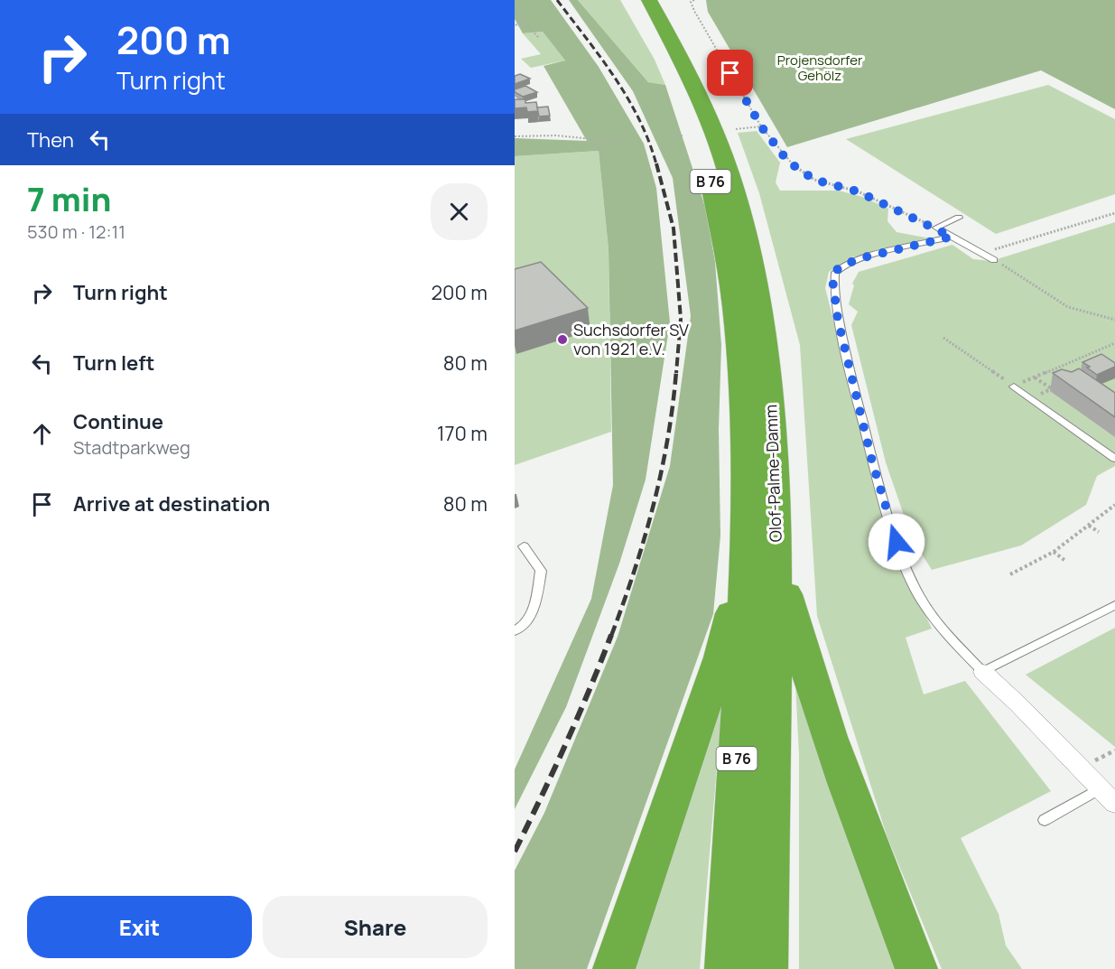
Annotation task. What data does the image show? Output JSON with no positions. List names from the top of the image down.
{
  "streets": {
    "highway": ["B 76", "Olof-Palme-Damm"]
  },
  "parks": ["Projensdorfer Gehölz"],
  "places": ["Suchsdorfer SV von 1921 e.V."],
  "page": {
    "turn": ["200 m", "Turn right"],
    "then": "Then",
    "heading": ["7 min", "530 m · 12:11"],
    "list": [
      {
        "name": "Turn right",
        "value": "200 m"
      },
      {
        "name": "Turn left",
        "value": "80 m"
      },
      {
        "name": "Continue",
        "note": "Stadtparkweg",
        "value": "170 m"
      },
      {
        "name": "Arrive at destination",
        "value": "80 m"
      }
    ],
    "buttons": ["Exit", "Share"]
  }
}
